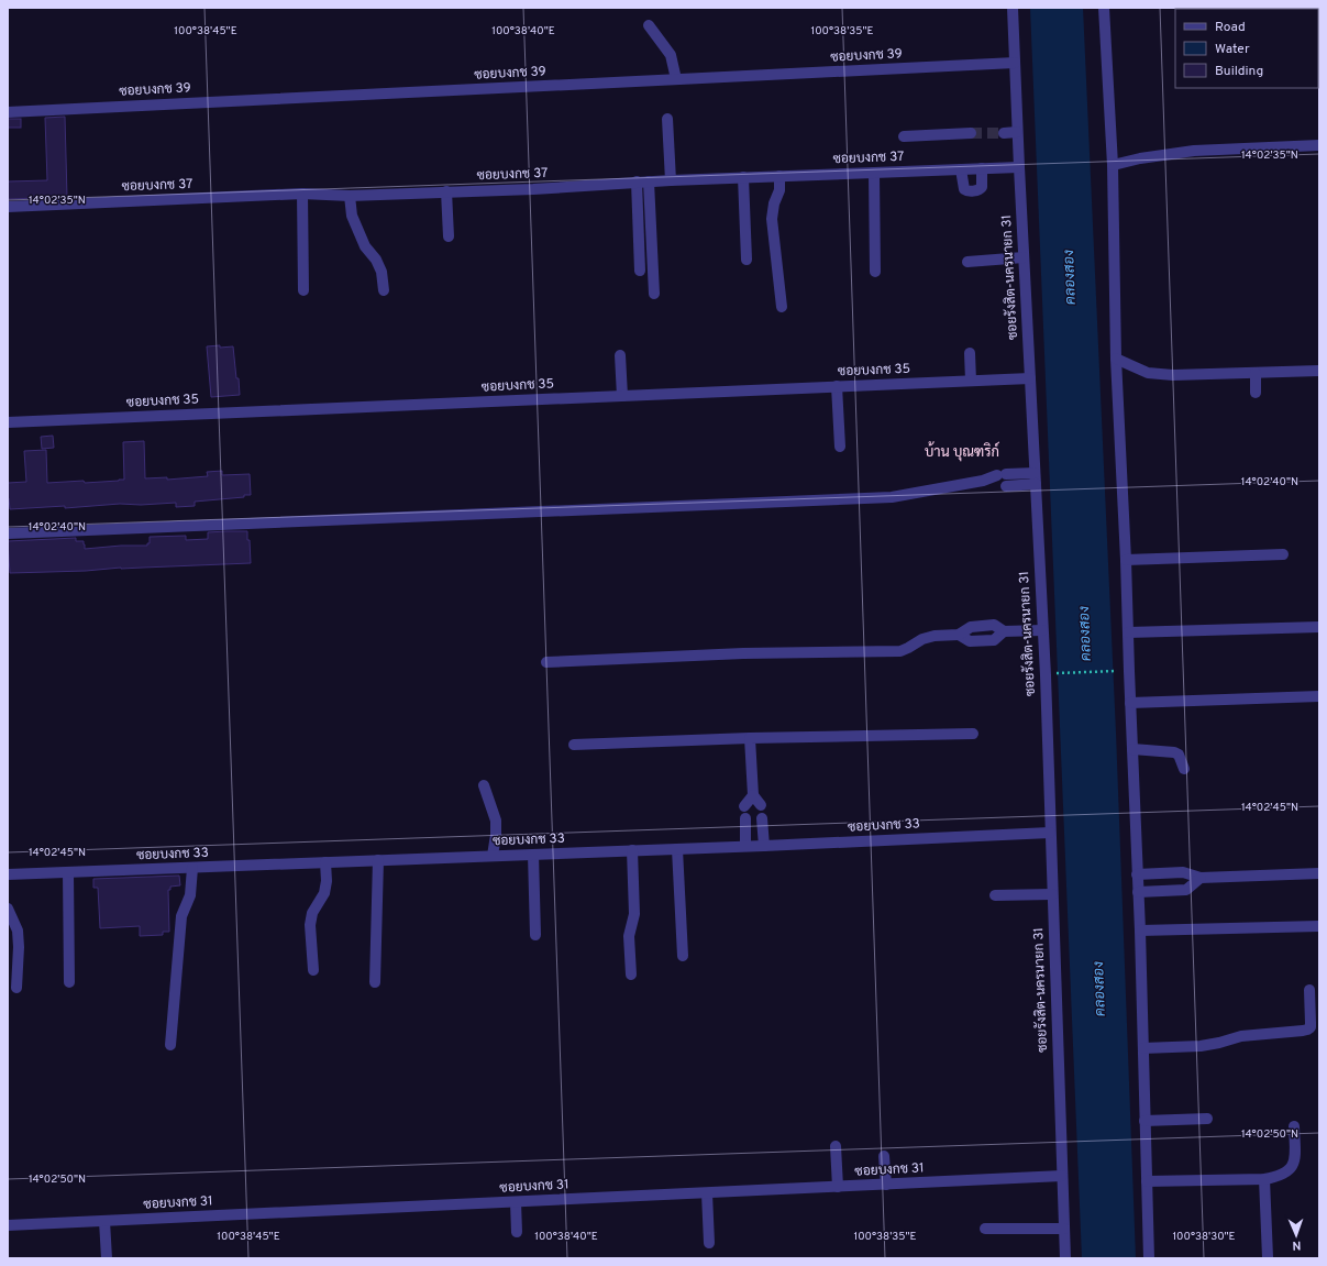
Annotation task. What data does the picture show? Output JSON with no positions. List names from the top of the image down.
{
  "streets": {
    "street": [
      "ซอยบงกช 39",
      "ซอยบงกช 37",
      "ซอยรังสิต-นครนายก 31",
      "ซอยบงกช 35",
      "ซอยบงกช 33",
      "ซอยบงกช 31"
    ]
  },
  "crossings": [
    ["ซอยบงกช 39", "ซอยรังสิต-นครนายก 31"],
    ["ซอยบงกช 37", "ซอยรังสิต-นครนายก 31"],
    ["ซอยรังสิต-นครนายก 31", "ซอยบงกช 35"],
    ["ซอยรังสิต-นครนายก 31", "ซอยบงกช 33"],
    ["ซอยรังสิต-นครนายก 31", "ซอยบงกช 31"]
  ],
  "districts": ["บ้าน บุณฑริก์"],
  "water": ["คลองสอง"],
  "legend": ["Road", "Water", "Building"],
  "north": "bottom",
  "coordinates": [
    "100°38'45\"E",
    "100°38'40\"E",
    "100°38'35\"E",
    "14°02'35\"N",
    "14°02'40\"N",
    "14°02'45\"N",
    "14°02'50\"N",
    "100°38'30\"E"
  ]
}
